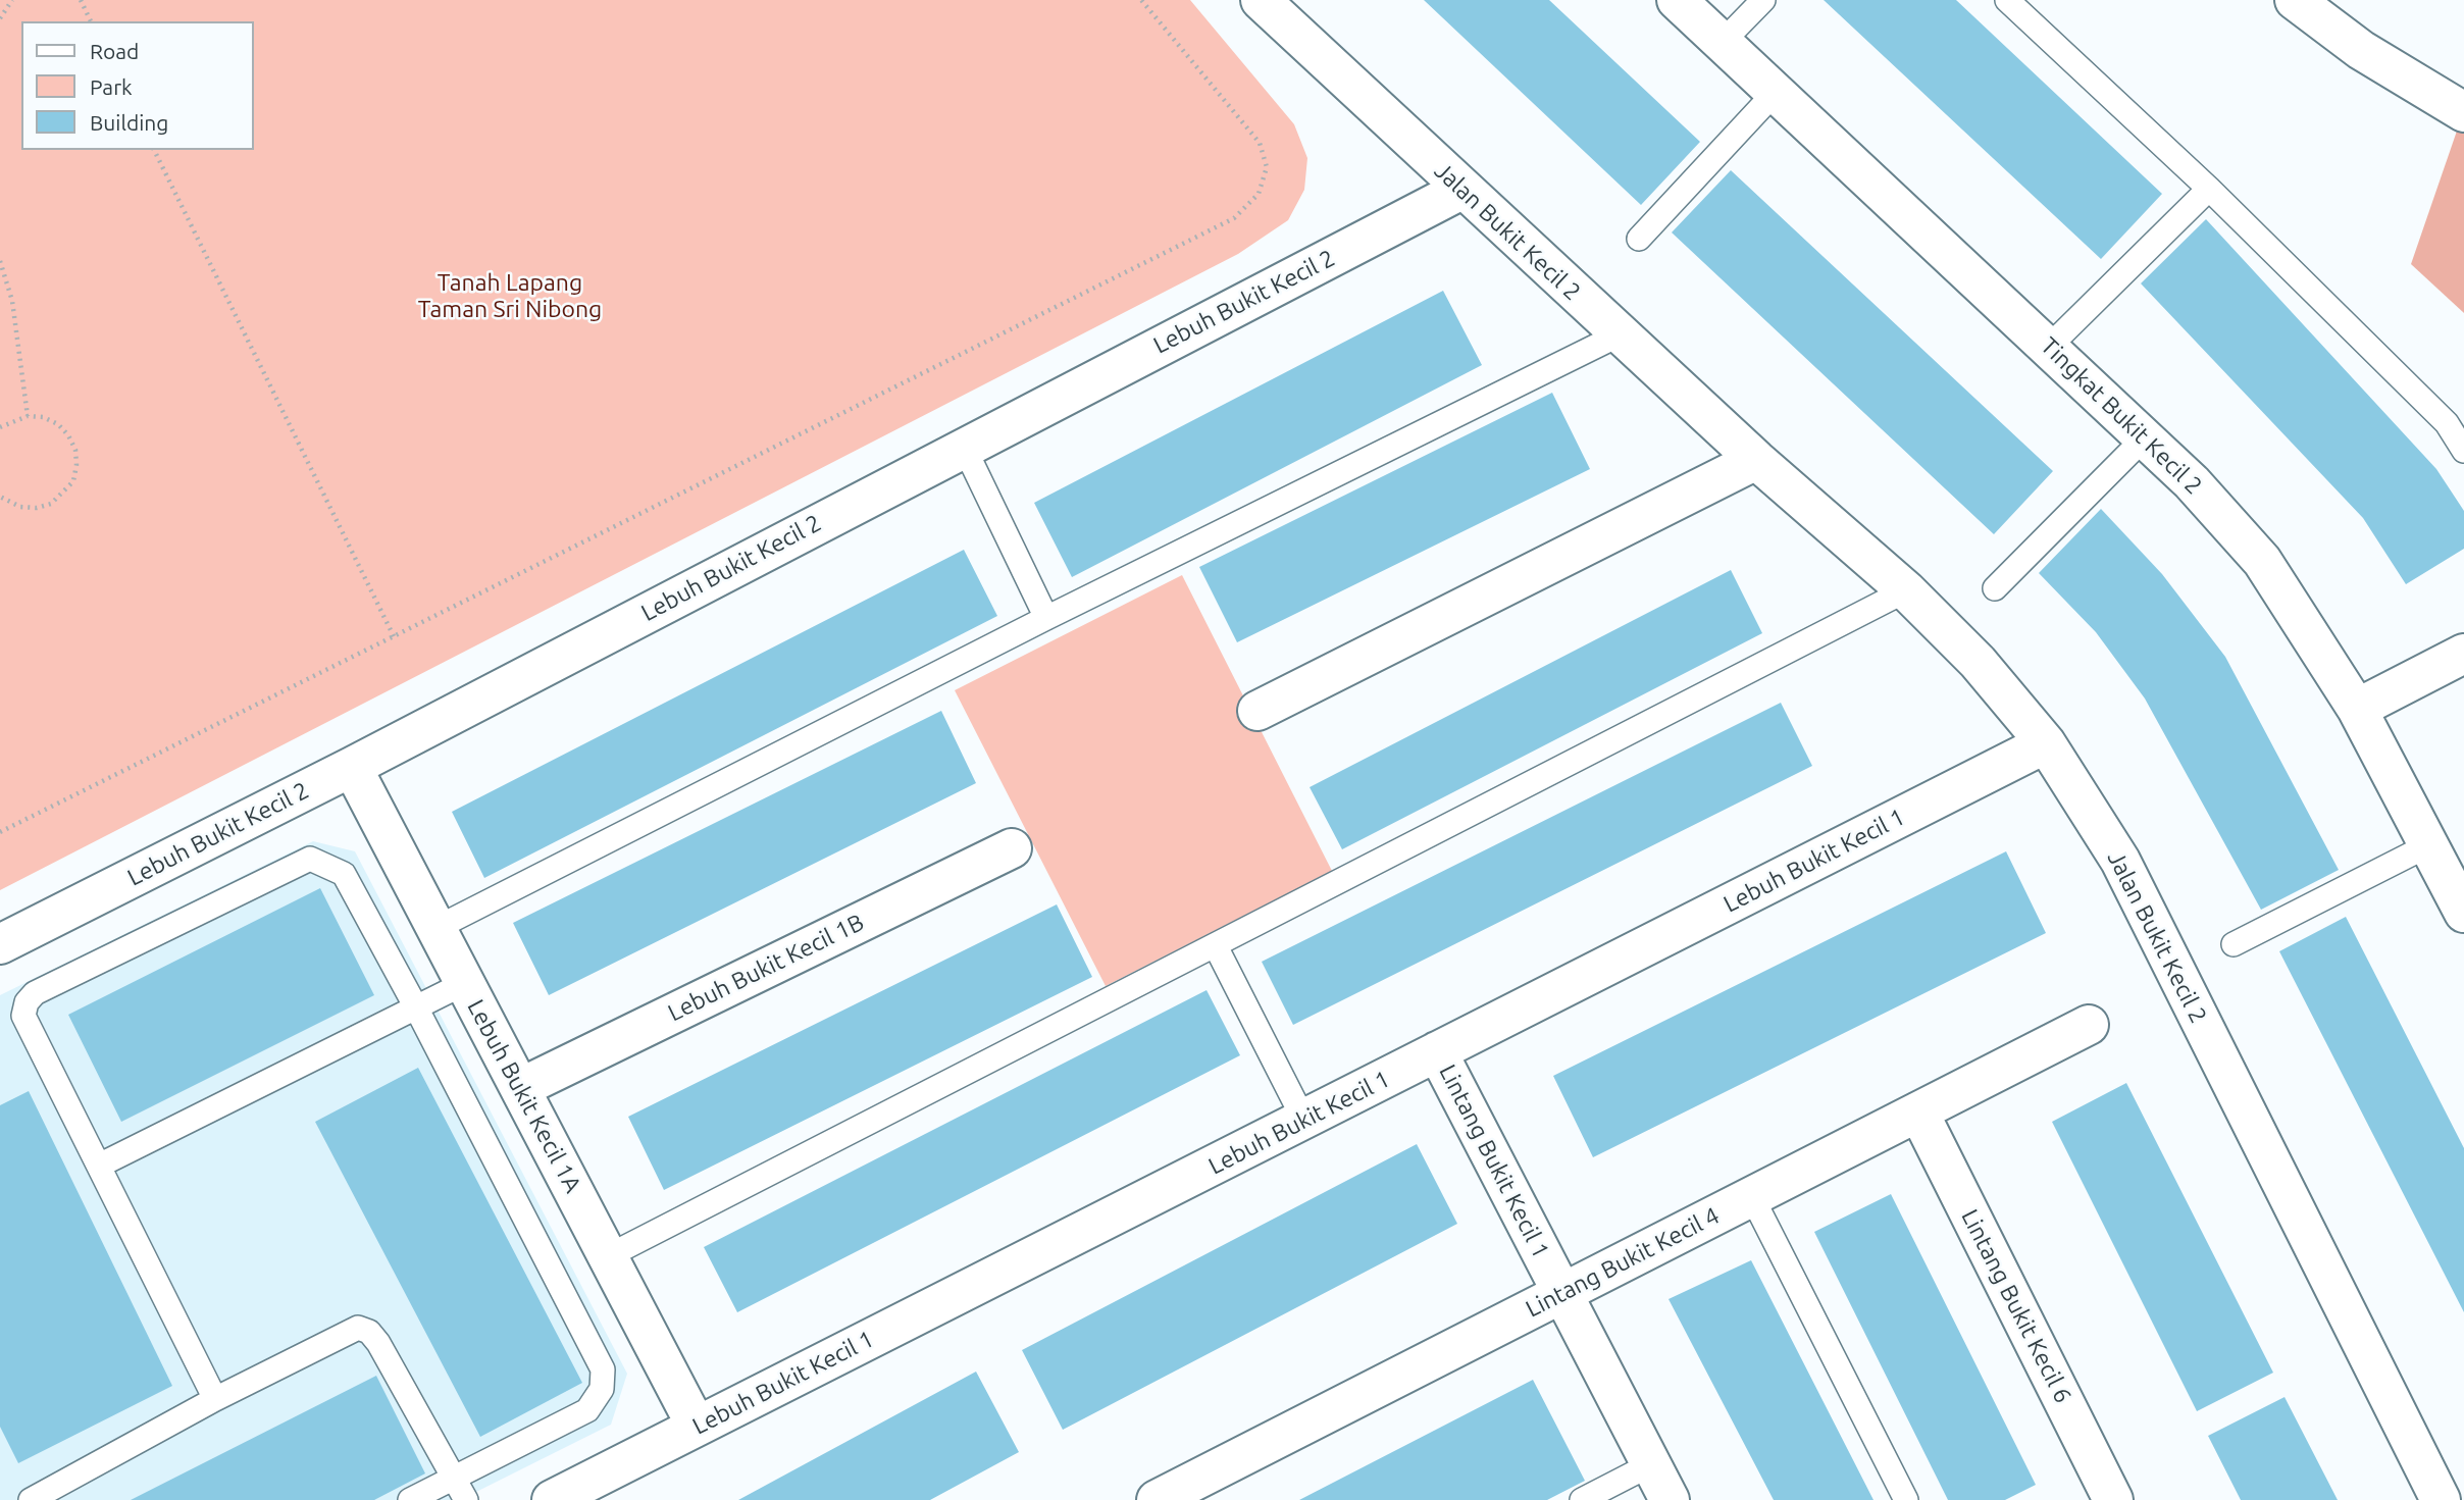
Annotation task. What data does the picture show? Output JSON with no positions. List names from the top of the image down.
{
  "streets": {
    "street": [
      "Jalan Bukit Kecil 2",
      "Lebuh Bukit Kecil 2",
      "Tingkat Bukit Kecil 2",
      "Lebuh Bukit Kecil 1",
      "Lebuh Bukit Kecil 1B",
      "Lebuh Bukit Kecil 1A",
      "Lintang Bukit Kecil 1",
      "Lintang Bukit Kecil 4",
      "Lintang Bukit Kecil 6"
    ]
  },
  "crossings": [
    ["Jalan Bukit Kecil 2", "Lebuh Bukit Kecil 2"],
    ["Jalan Bukit Kecil 2", "Lebuh Bukit Kecil 1"],
    ["Lebuh Bukit Kecil 2", "Lebuh Bukit Kecil 1A"],
    ["Lebuh Bukit Kecil 1", "Lebuh Bukit Kecil 1A"],
    ["Lebuh Bukit Kecil 1", "Lintang Bukit Kecil 1"],
    ["Lebuh Bukit Kecil 1B", "Lebuh Bukit Kecil 1A"],
    ["Lintang Bukit Kecil 1", "Lintang Bukit Kecil 4"],
    ["Lintang Bukit Kecil 4", "Lintang Bukit Kecil 6"]
  ],
  "parks": ["Tanah Lapang Taman Sri Nibong"],
  "legend": ["Road", "Park", "Building"]
}
